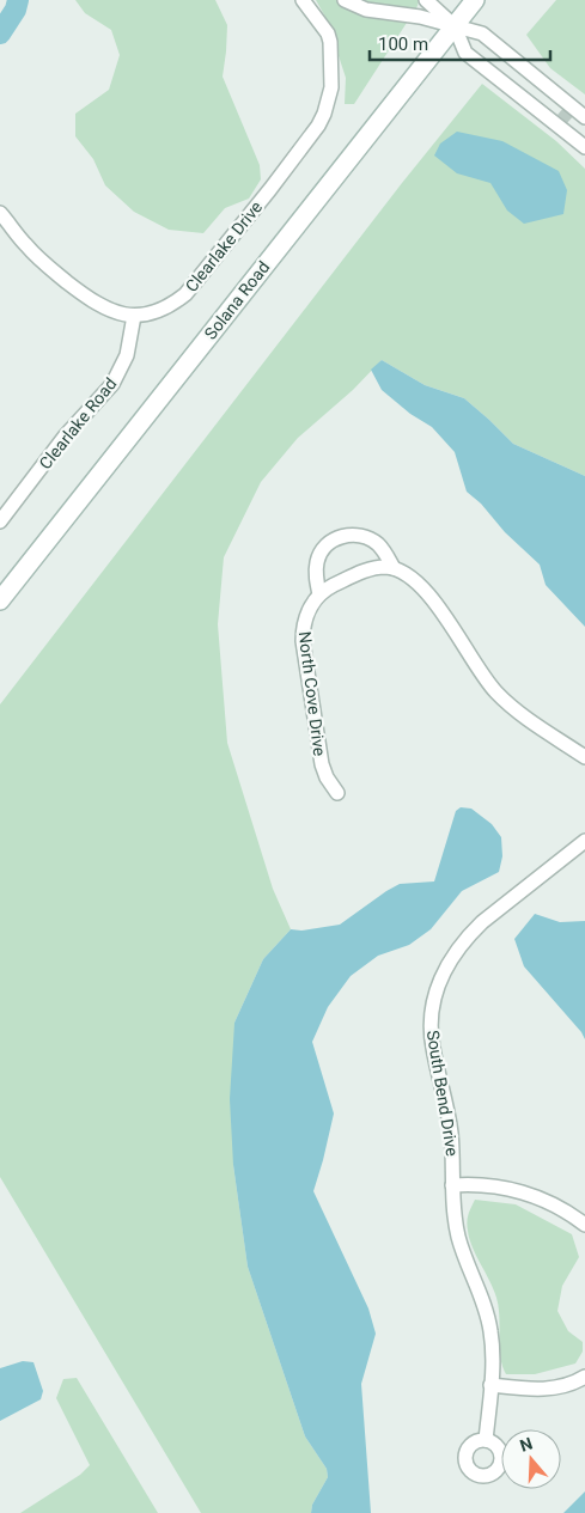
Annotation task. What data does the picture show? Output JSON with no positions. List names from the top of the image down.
{
  "streets": {
    "street": [
      "Clearlake Drive",
      "Solana Road",
      "Clearlake Road",
      "North Cove Drive",
      "South Bend Drive"
    ]
  },
  "crossings": [
    ["Clearlake Drive", "Clearlake Road"]
  ],
  "scale_bar": "100 m",
  "north": "top"
}
